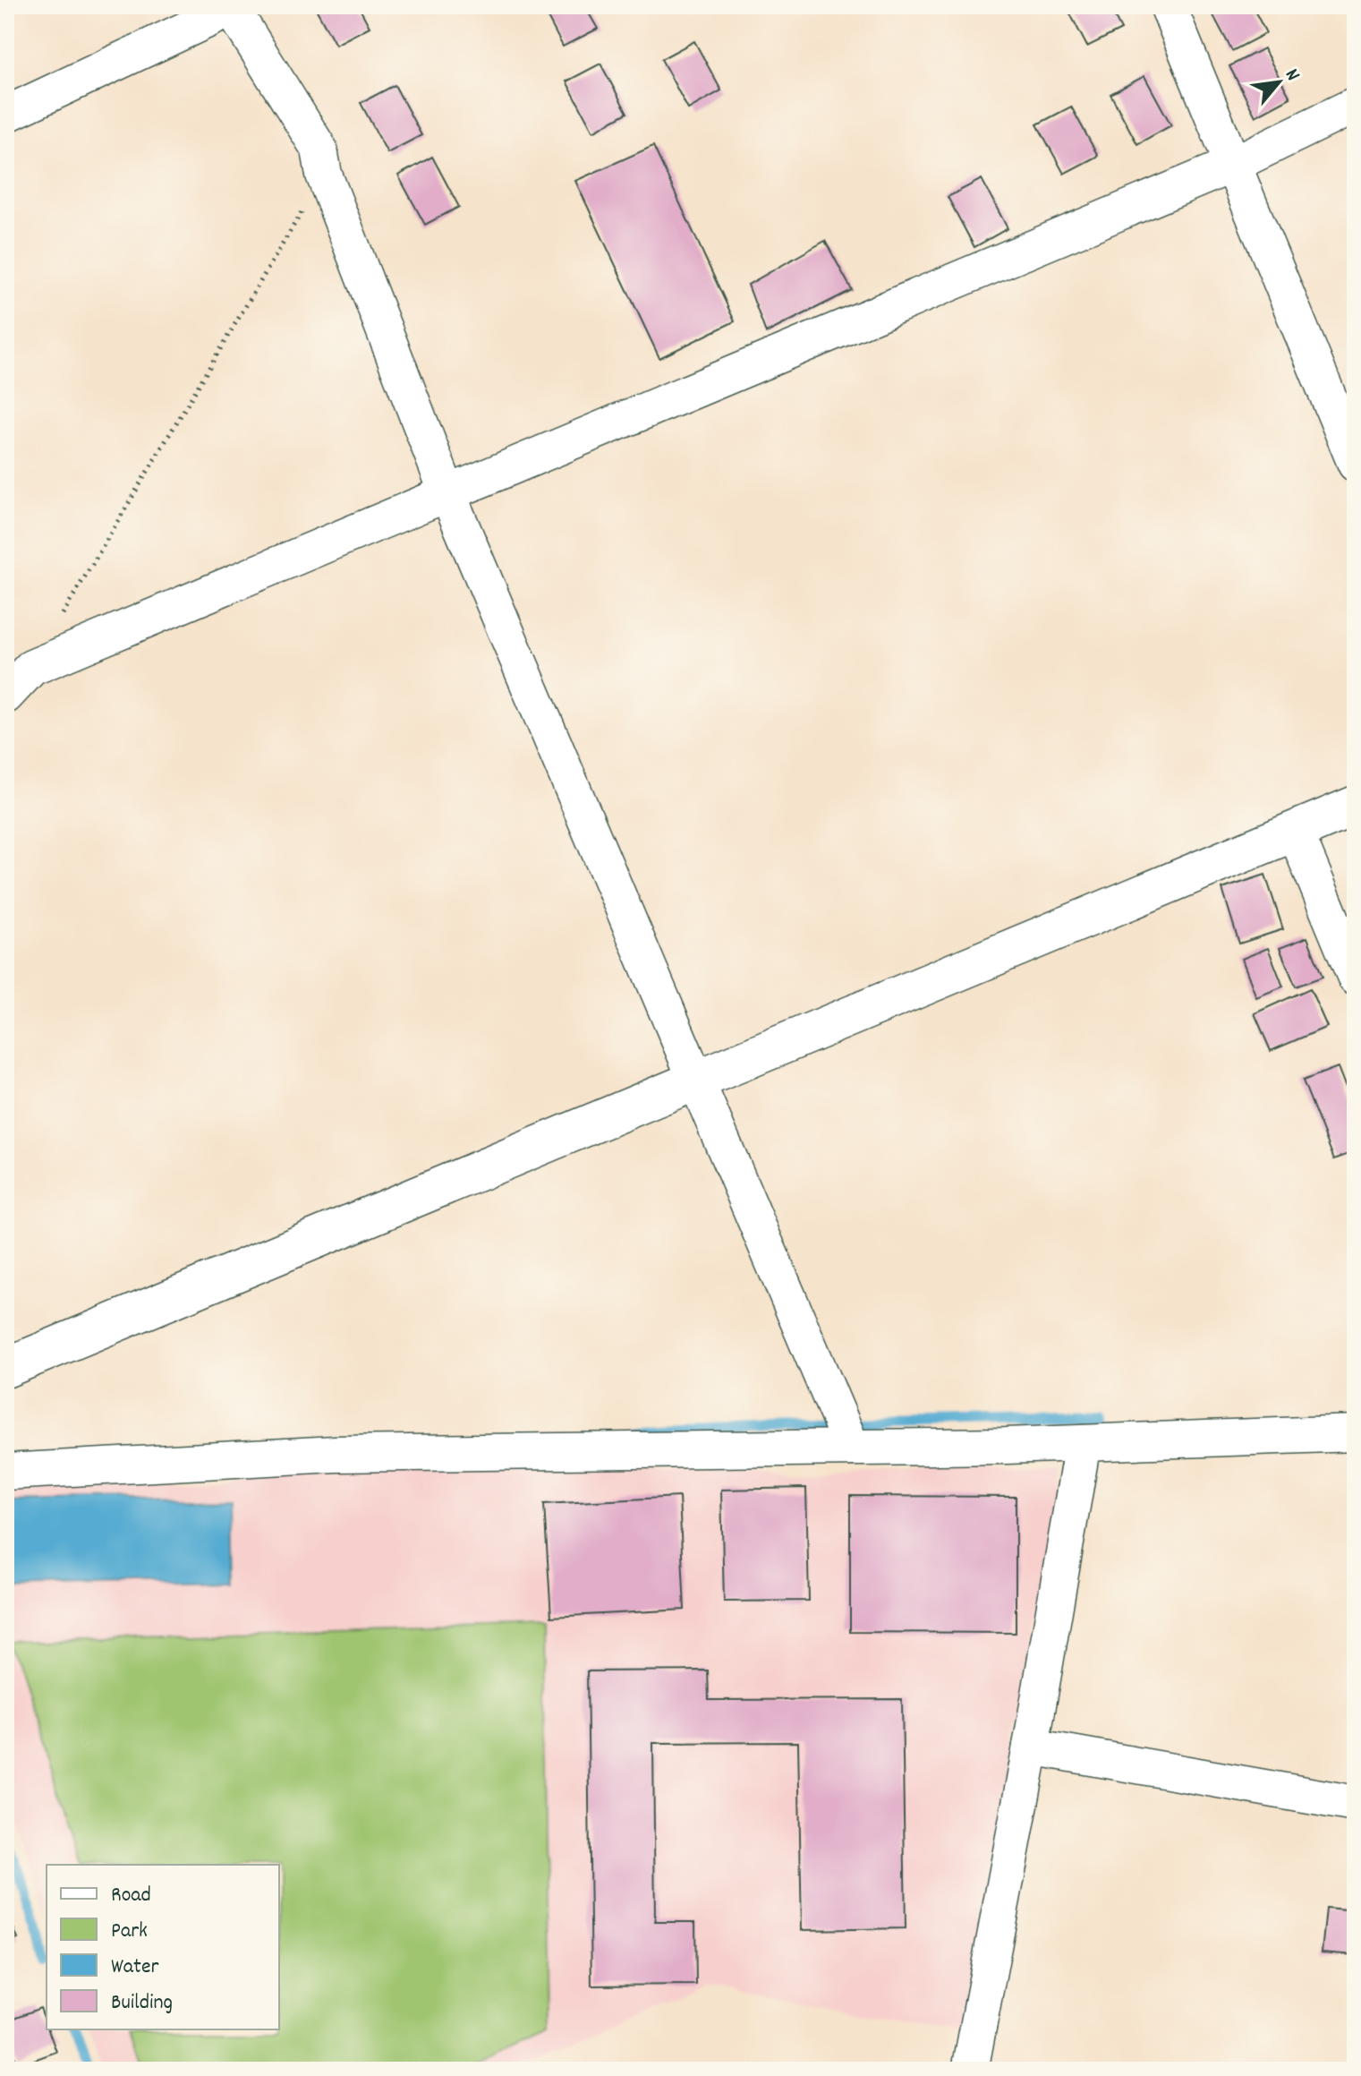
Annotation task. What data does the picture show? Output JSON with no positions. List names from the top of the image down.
{
  "legend": [
    "Road",
    "Park",
    "Water",
    "Building"
  ],
  "north": "top right"
}
